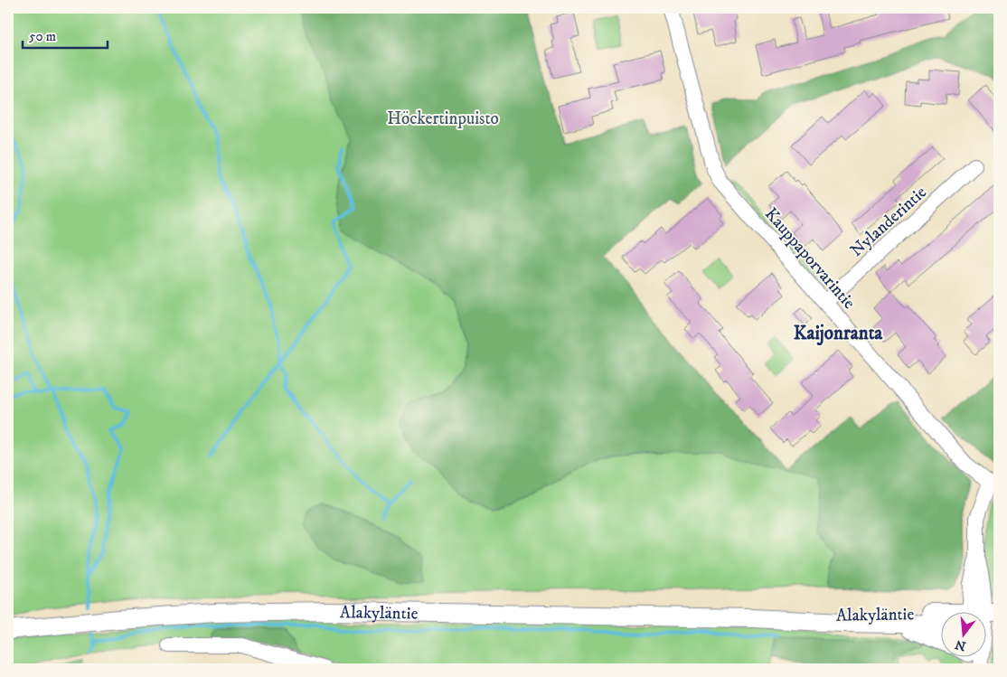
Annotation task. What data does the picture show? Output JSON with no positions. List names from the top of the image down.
{
  "streets": {
    "main road": ["Alakyläntie"],
    "street": ["Nylanderintie", "Kauppaporvarintie"]
  },
  "crossings": [
    ["Nylanderintie", "Kauppaporvarintie"]
  ],
  "districts": ["Kaijonranta"],
  "parks": ["Höckertinpuisto"],
  "scale_bar": "50 m",
  "north": "bottom"
}
